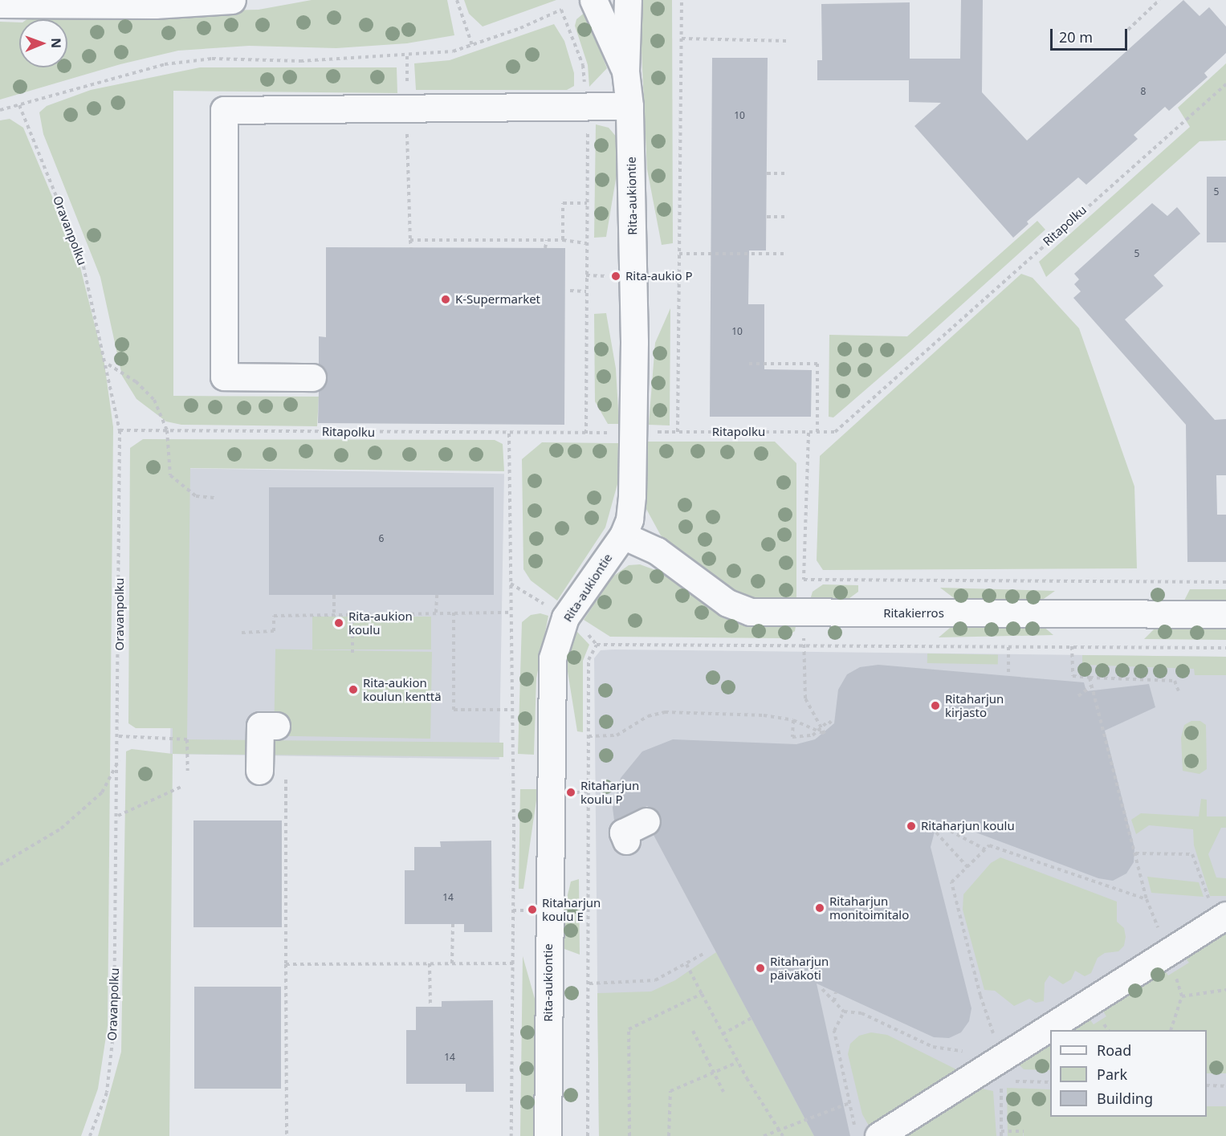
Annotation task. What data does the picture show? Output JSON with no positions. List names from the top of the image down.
{
  "streets": {
    "street": ["Rita-aukiontie", "Ritakierros"],
    "path": ["Ritapolku", "Oravanpolku"]
  },
  "crossings": [
    ["Rita-aukiontie", "Ritapolku"],
    ["Rita-aukiontie", "Ritakierros"],
    ["Ritapolku", "Oravanpolku"]
  ],
  "places": [
    "Rita-aukio P",
    "K-Supermarket",
    "Rita-aukion koulu",
    "Rita-aukion koulun kenttä",
    "Ritaharjun kirjasto",
    "Ritaharjun koulu P",
    "Ritaharjun koulu",
    "Ritaharjun monitoimitalo",
    "Ritaharjun koulu E",
    "Ritaharjun päiväkoti"
  ],
  "house_numbers": [
    "8",
    "10",
    "5",
    "5",
    "10",
    "6",
    "14",
    "14"
  ],
  "legend": ["Road", "Park", "Building"],
  "scale_bar": "20 m",
  "north": "right"
}
